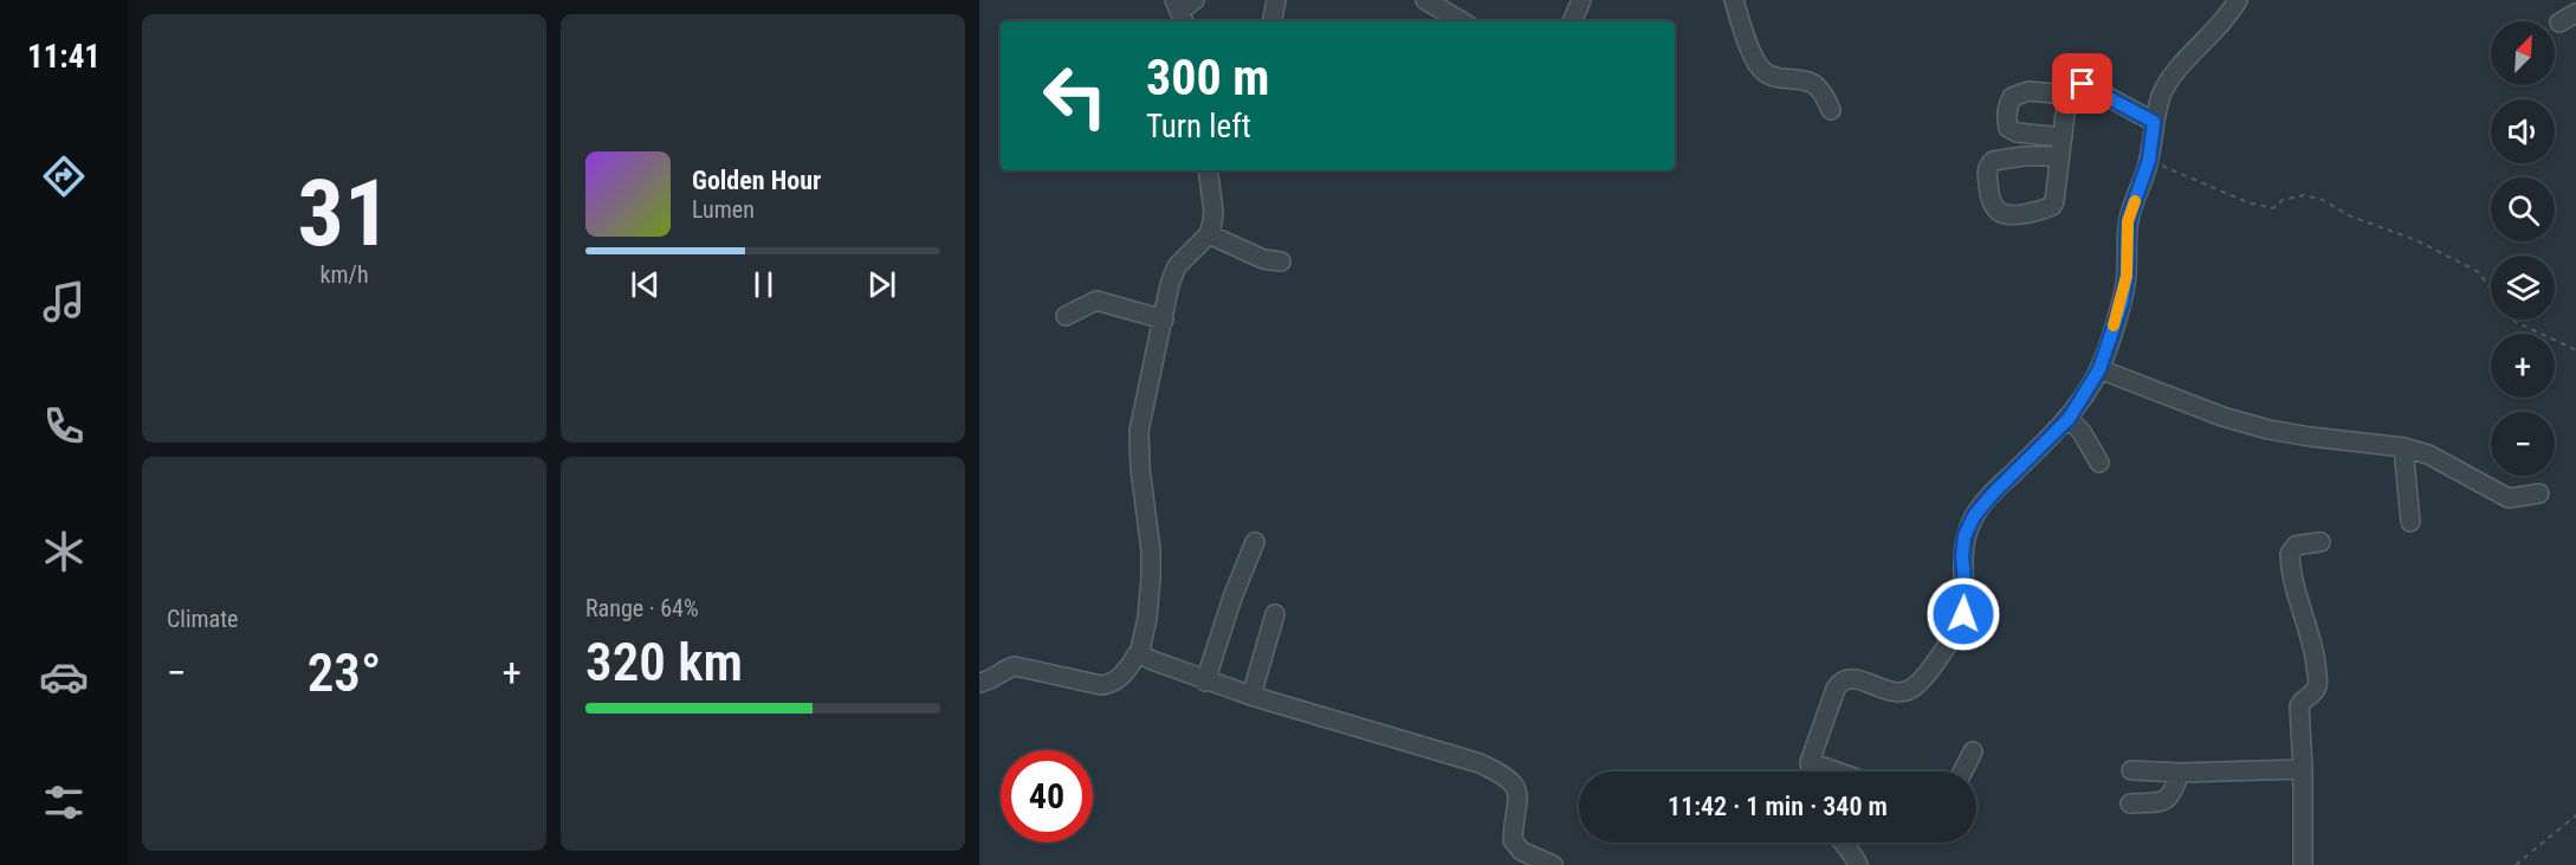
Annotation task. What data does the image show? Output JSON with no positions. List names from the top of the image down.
{
  "north": "top right",
  "page": {
    "tabs": "11:41",
    "tile": [
      ["31", "km/h"],
      "Climate",
      ["Range · 64%", "320 km"]
    ],
    "map_buttons": ["+", "−"],
    "turn": ["300 m", "Turn left"],
    "song": ["Golden Hour", "Lumen"],
    "heat": ["−", "23°", "+"],
    "limit": "40",
    "trip": "11:42 · 1 min · 340 m"
  }
}
